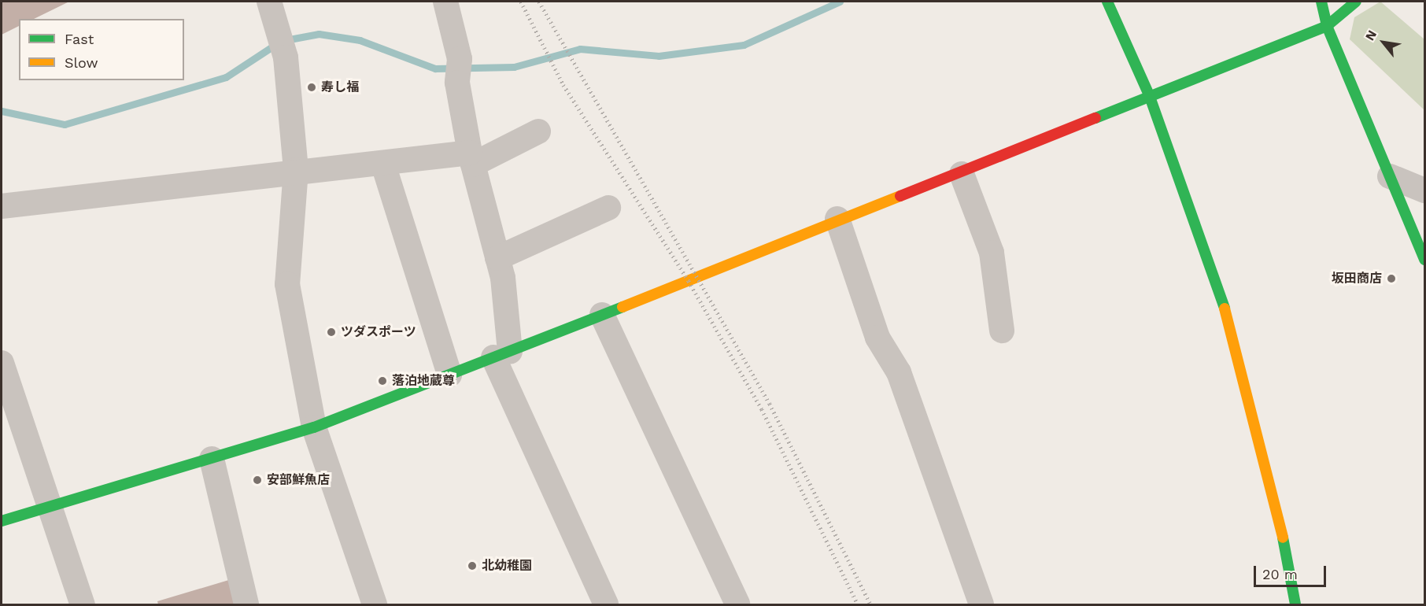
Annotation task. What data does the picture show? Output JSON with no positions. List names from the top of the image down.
{
  "places": [
    "寿し福",
    "坂田商店",
    "ツダスポーツ",
    "落泊地蔵尊",
    "安部鮮魚店",
    "北幼稚園"
  ],
  "legend": ["Fast", "Slow"],
  "scale_bar": "20 m",
  "north": "top left"
}
